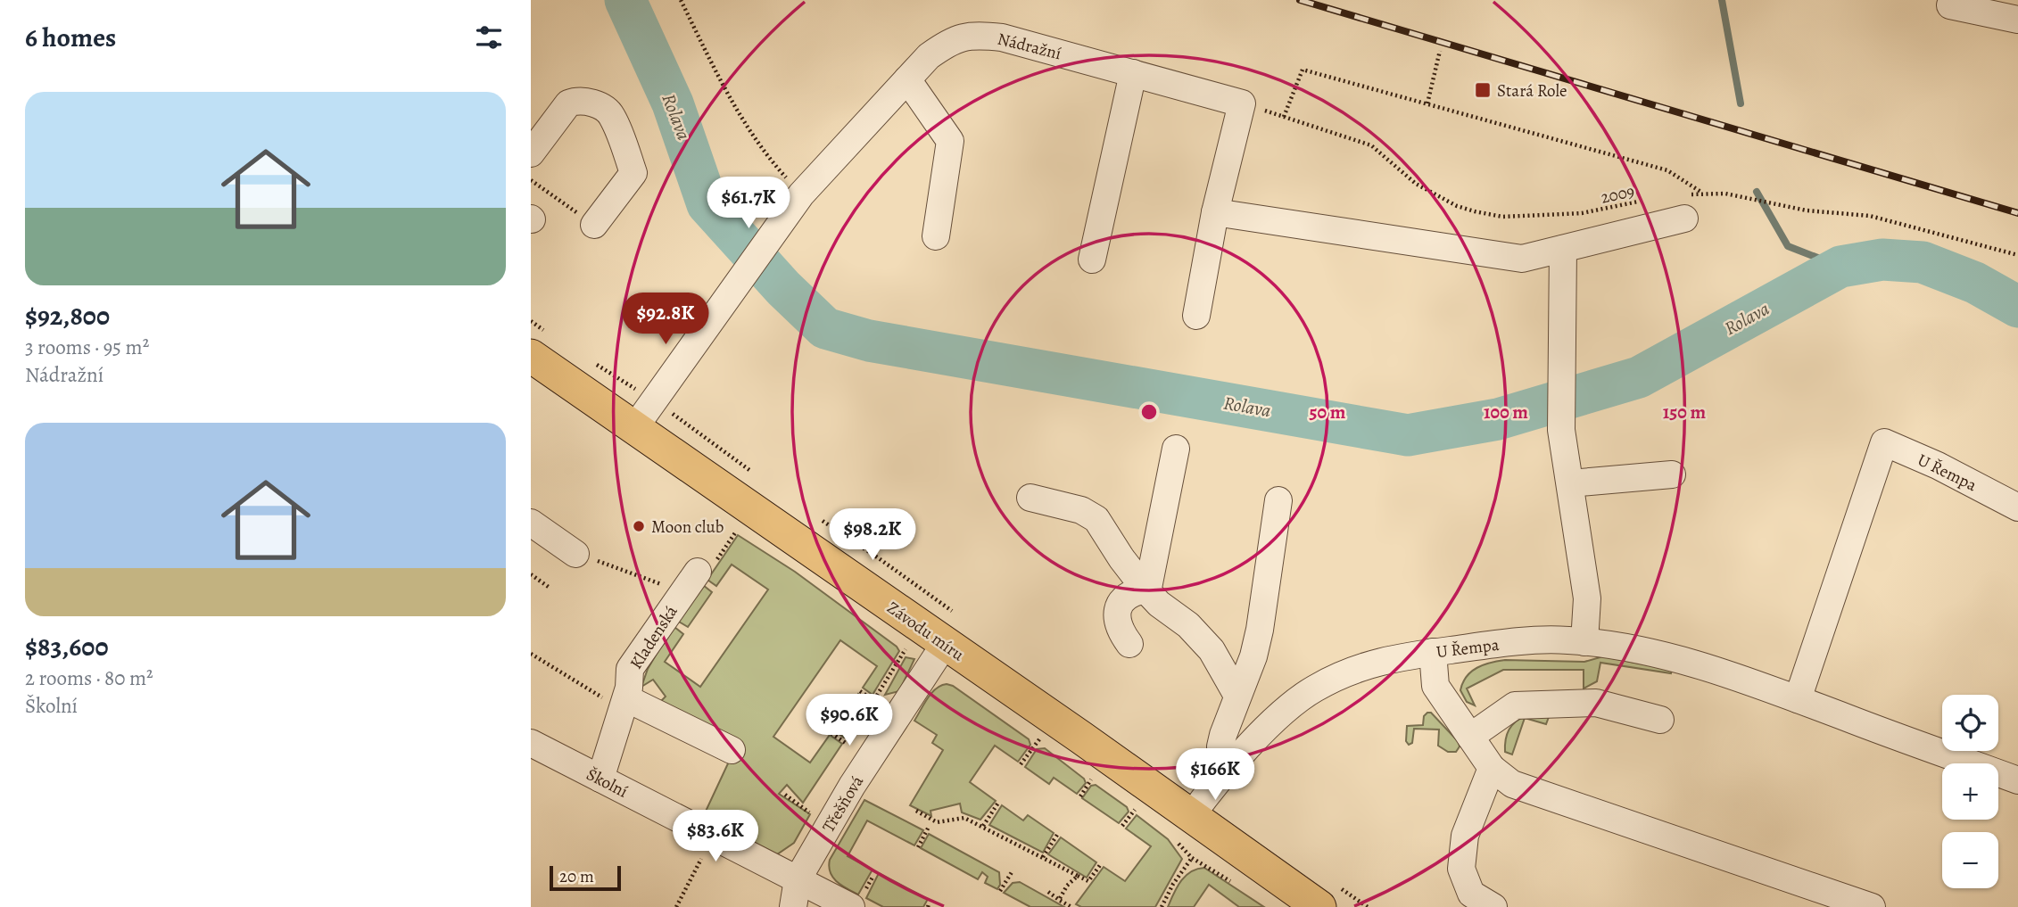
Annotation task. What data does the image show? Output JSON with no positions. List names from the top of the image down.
{
  "streets": {
    "main road": ["Závodu míru"],
    "street": [
      "Nádražní",
      "U Řempa",
      "Kladenská",
      "Školní",
      "Třešňová"
    ],
    "path": ["2009"]
  },
  "crossings": [
    ["Nádražní", "2009"],
    ["Nádražní", "Závodu míru"],
    ["U Řempa", "Závodu míru"],
    ["Závodu míru", "Třešňová"],
    ["Kladenská", "Školní"],
    ["Školní", "Třešňová"]
  ],
  "water": ["Rolava"],
  "places": {
    "transit": ["Stará Role"],
    "other": ["Moon club"]
  },
  "scale_bar": "20 m",
  "page": {
    "heading": "6 homes",
    "list": [
      {
        "name": "$92,800",
        "note": "3 rooms · 95 m² · Nádražní"
      },
      {
        "name": "$83,600",
        "note": "2 rooms · 80 m² · Školní"
      }
    ],
    "price": [
      "$61.7K",
      "$92.8K",
      "$98.2K",
      "$90.6K",
      "$166K",
      "$83.6K"
    ],
    "map_buttons": ["+", "−"],
    "scale": "20 m"
  },
  "rings": ["50 m", "100 m", "150 m"]
}
